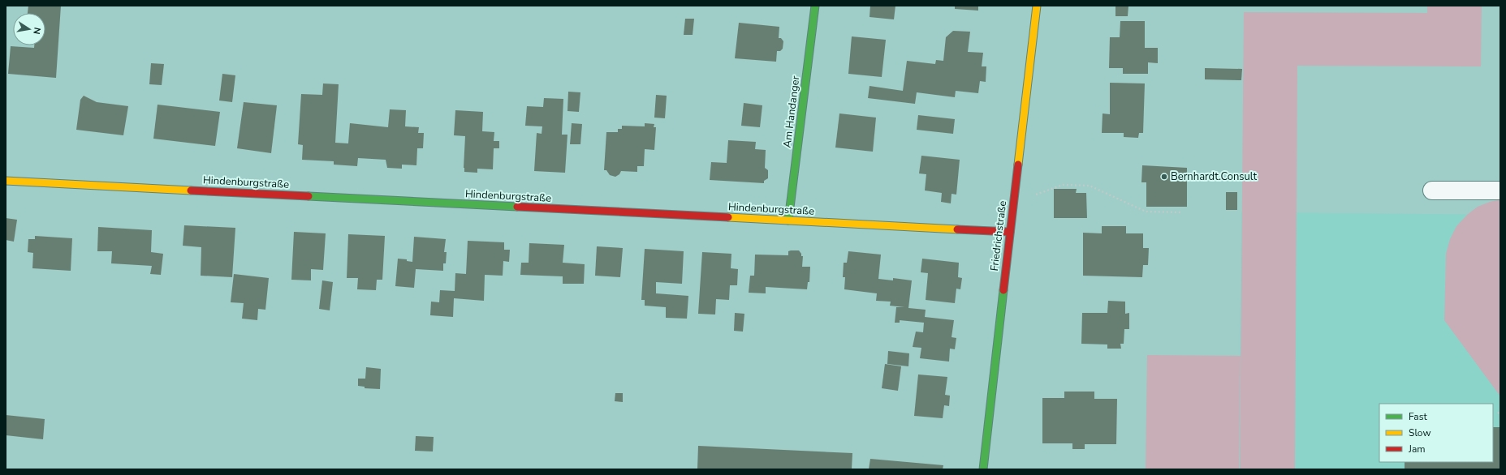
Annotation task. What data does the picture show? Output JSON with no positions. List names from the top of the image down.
{
  "streets": {
    "street": ["Am Handanger", "Hindenburgstraße", "Friedrichstraße"]
  },
  "crossings": [
    ["Am Handanger", "Hindenburgstraße"],
    ["Hindenburgstraße", "Friedrichstraße"]
  ],
  "places": ["Bernhardt.Consult"],
  "legend": ["Fast", "Slow", "Jam"],
  "north": "right"
}
